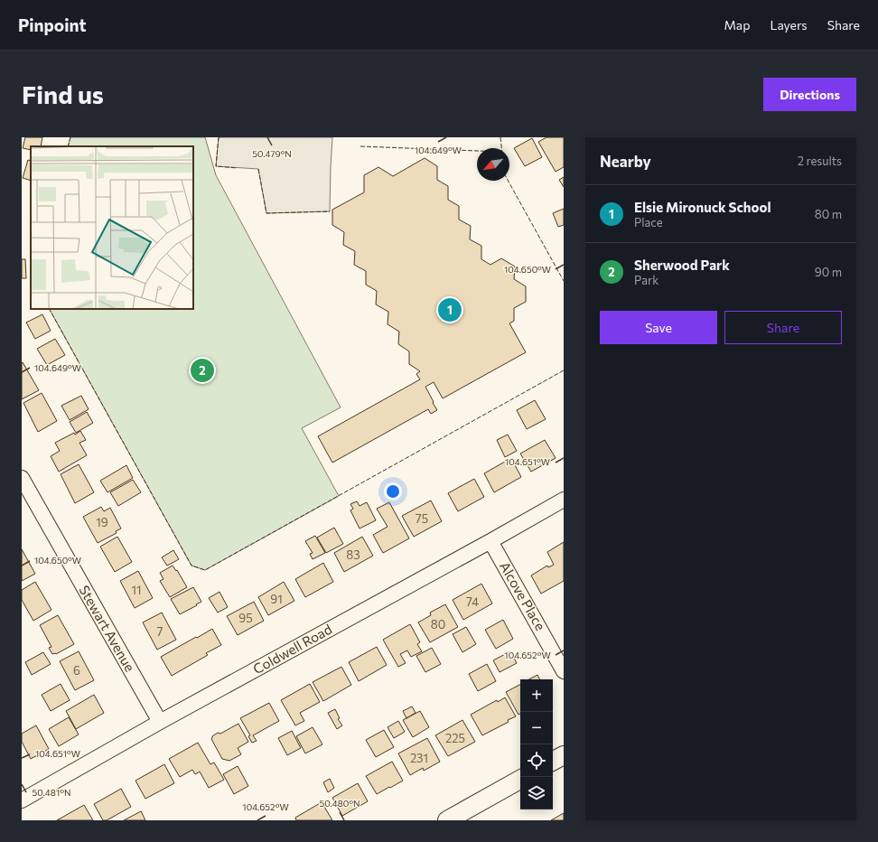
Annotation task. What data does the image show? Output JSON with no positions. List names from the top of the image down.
{
  "streets": {
    "street": ["Alcove Place", "Stewart Avenue", "Coldwell Road"]
  },
  "crossings": [
    ["Alcove Place", "Coldwell Road"],
    ["Stewart Avenue", "Coldwell Road"]
  ],
  "house_numbers": [
    "75",
    "19",
    "83",
    "11",
    "91",
    "74",
    "95",
    "80",
    "7",
    "6",
    "225",
    "231"
  ],
  "north": "bottom left",
  "page": {
    "header": "Pinpoint",
    "nav": ["Map", "Layers", "Share"],
    "buttons": [
      "Directions",
      ["Save", "Share"]
    ],
    "title": "Find us",
    "heading": ["Nearby", "2 results"],
    "list": [
      {
        "mark": "1",
        "name": "Elsie Mironuck School",
        "note": "Place",
        "value": "80 m"
      },
      {
        "mark": "2",
        "name": "Sherwood Park",
        "note": "Park",
        "value": "90 m"
      }
    ],
    "pins": ["1", "2"],
    "map_buttons": ["+", "−"]
  },
  "coordinates": [
    "104.649°W",
    "50.479°N",
    "104.650°W",
    "104.651°W",
    "104.652°W",
    "50.481°N",
    "50.480°N"
  ]
}
